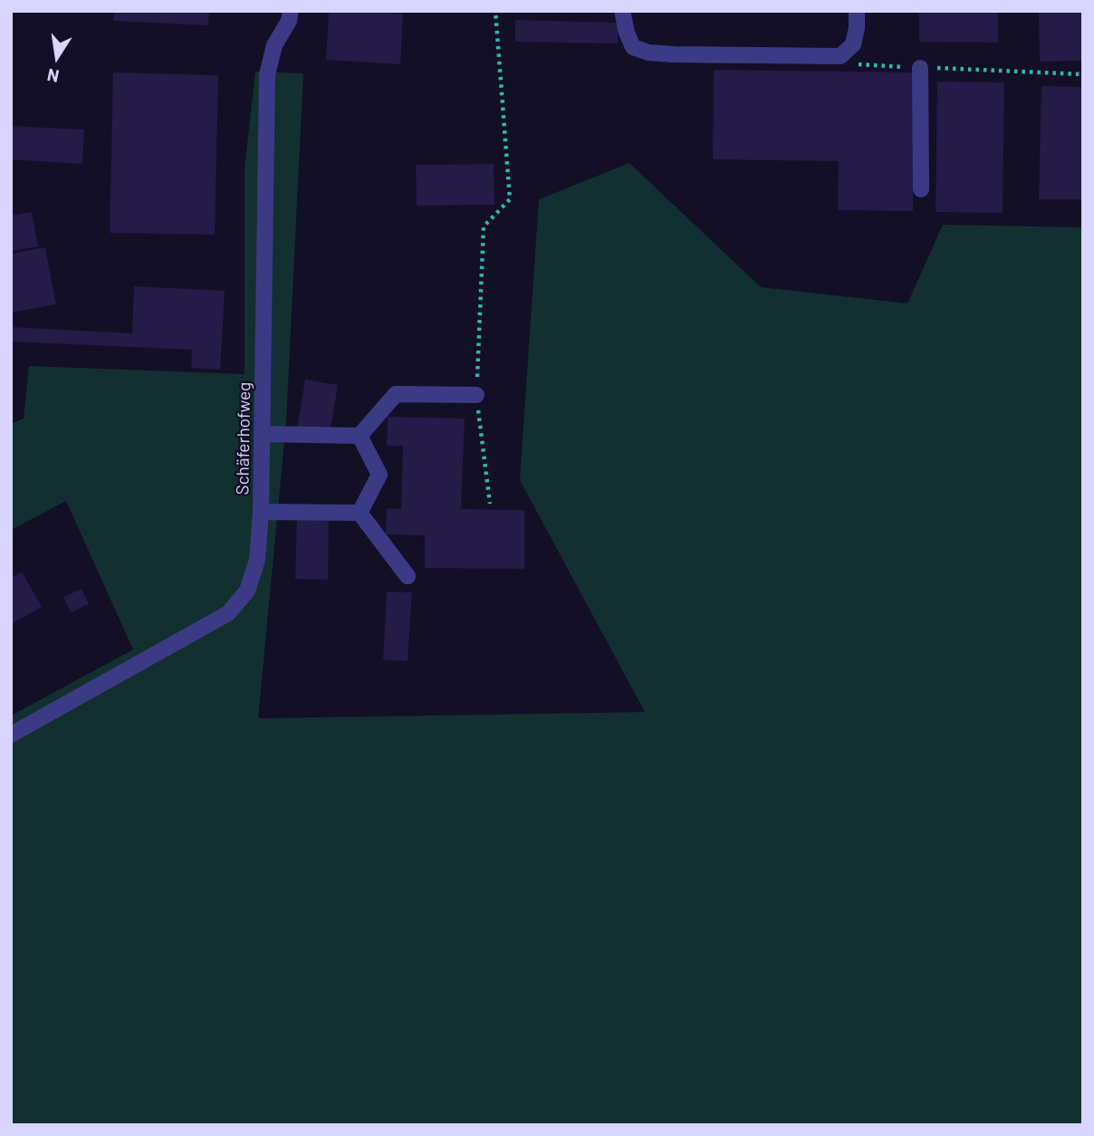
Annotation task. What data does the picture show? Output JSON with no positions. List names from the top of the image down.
{
  "streets": {
    "street": ["Schäferhofweg"]
  },
  "north": "bottom"
}
